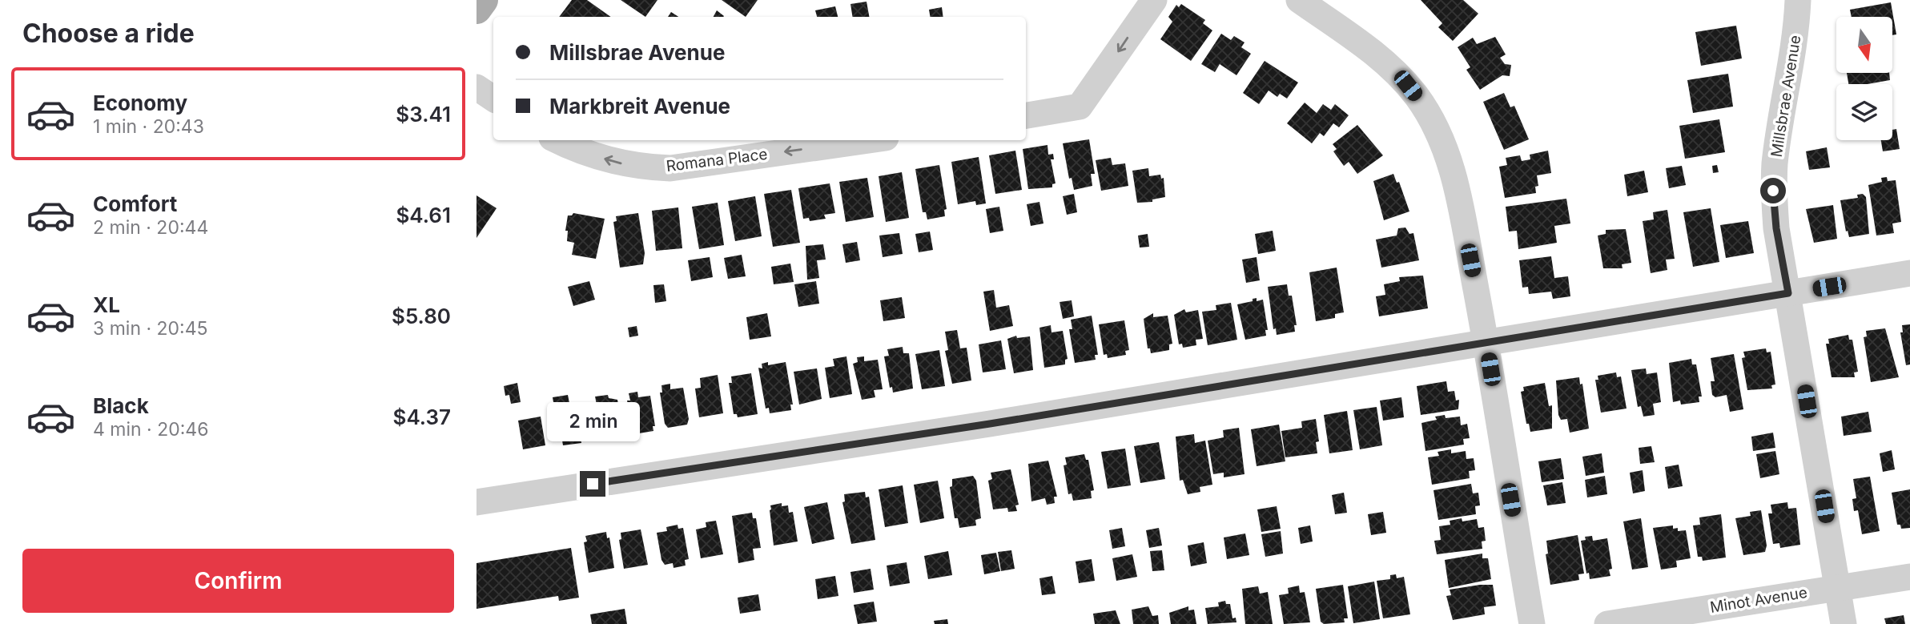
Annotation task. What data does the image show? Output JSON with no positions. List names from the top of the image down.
{
  "streets": {
    "street": ["Millsbrae Avenue", "Romana Place", "Minot Avenue"]
  },
  "crossings": [
    ["Millsbrae Avenue", "Minot Avenue"]
  ],
  "one_way": ["Romana Place"],
  "north": "bottom",
  "page": {
    "heading": "Choose a ride",
    "banner": ["Millsbrae Avenue", "Markbreit Avenue"],
    "list": [
      {
        "name": "Economy",
        "note": "1 min · 20:43",
        "value": "$3.41"
      },
      {
        "name": "Comfort",
        "note": "2 min · 20:44",
        "value": "$4.61"
      },
      {
        "name": "XL",
        "note": "3 min · 20:45",
        "value": "$5.80"
      },
      {
        "name": "Black",
        "note": "4 min · 20:46",
        "value": "$4.37"
      }
    ],
    "bubble": "2 min",
    "buttons": "Confirm"
  }
}
